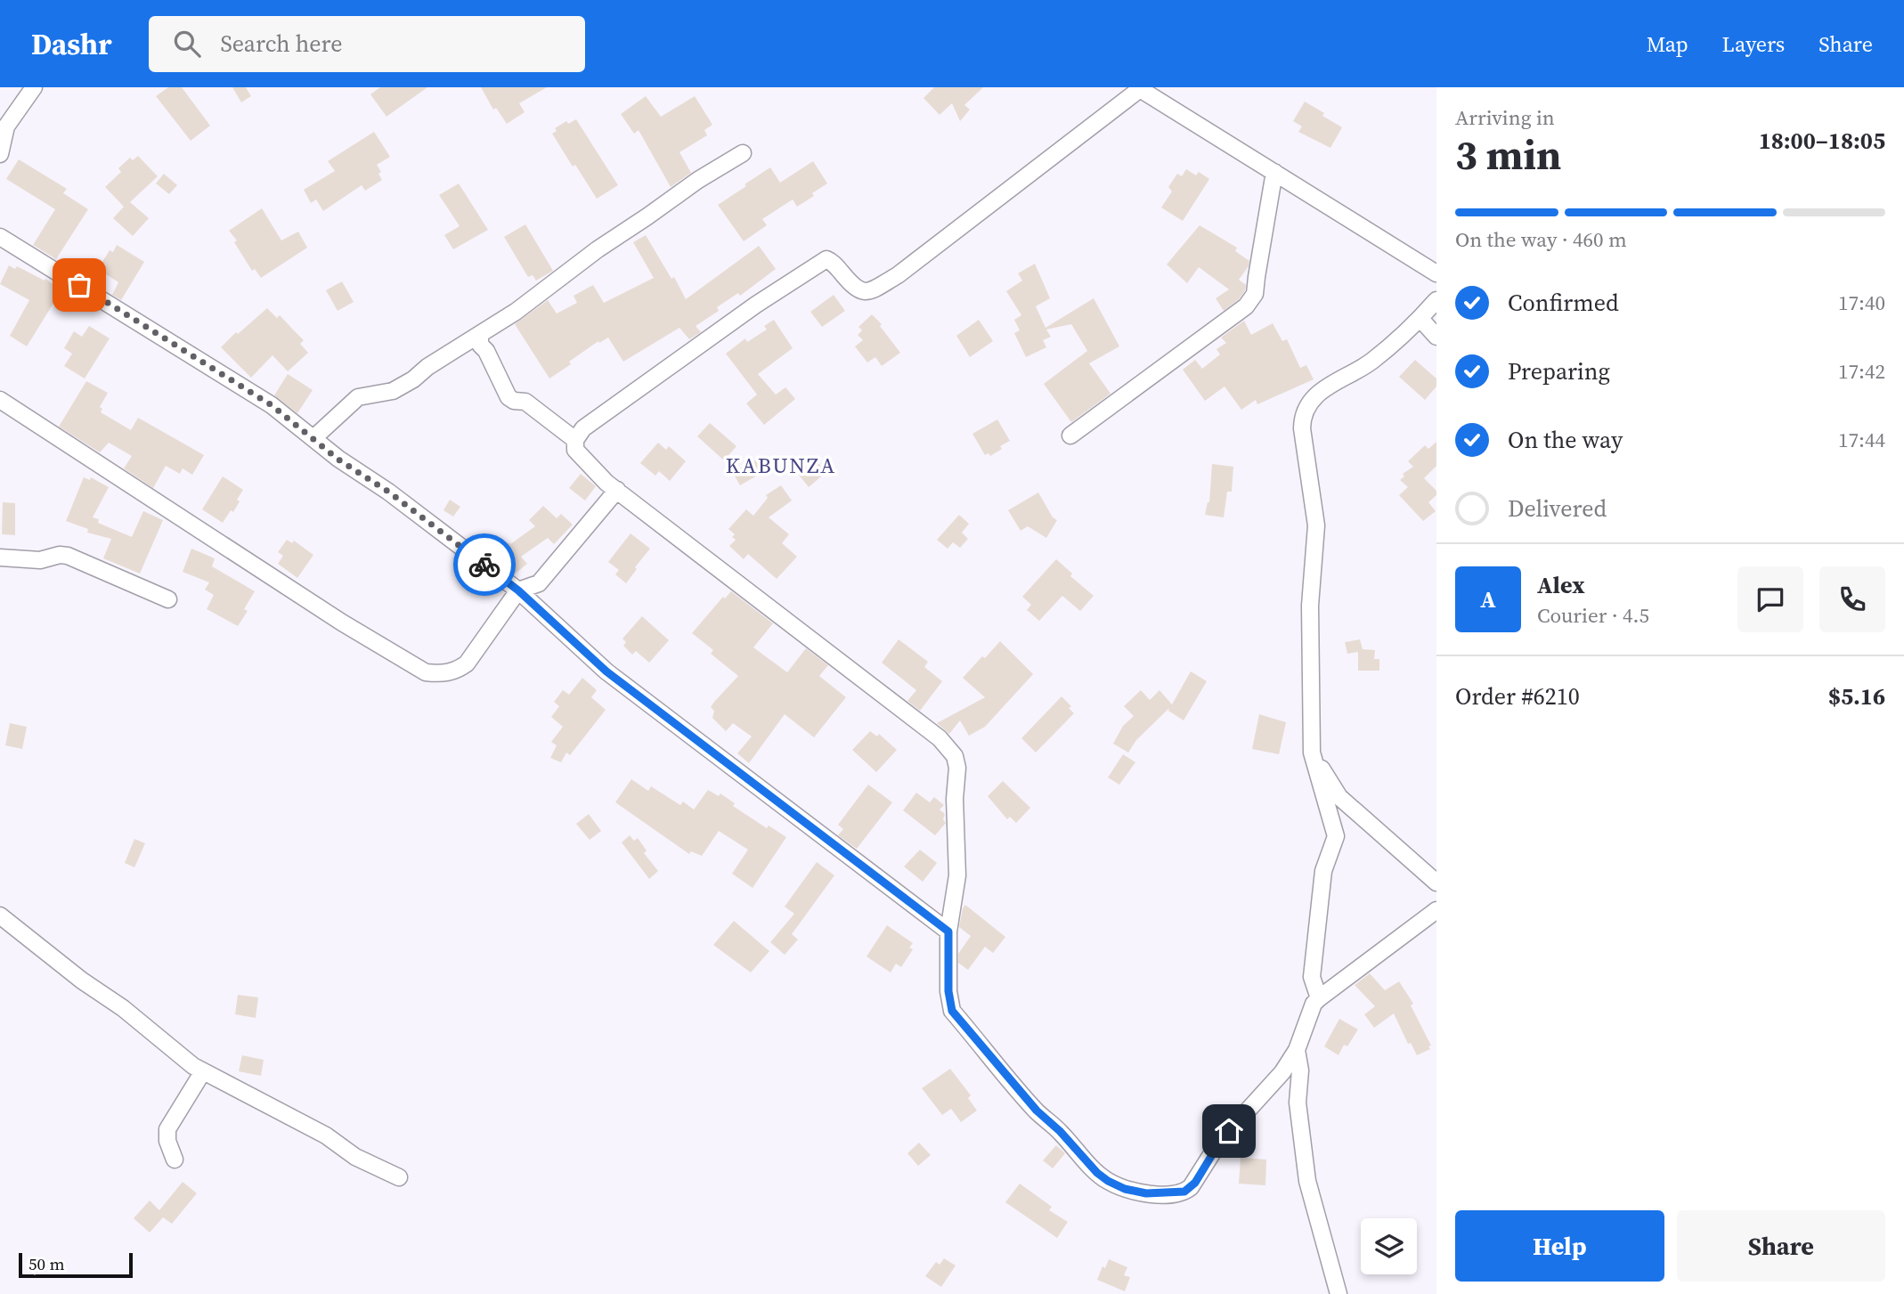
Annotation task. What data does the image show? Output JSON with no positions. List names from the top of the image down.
{
  "districts": ["KABUNZA"],
  "scale_bar": "50 m",
  "page": {
    "header": "Dashr",
    "search": "Search here",
    "nav": ["Map", "Layers", "Share"],
    "heading": ["3 min", "Arriving in", "18:00–18:05"],
    "panel": [
      "Alex",
      "Courier · 4.5",
      "Order #6210",
      "$5.16"
    ],
    "bar": "On the way · 460 m",
    "list": [
      ["Confirmed", "17:40"],
      ["Preparing", "17:42"],
      ["On the way", "17:44"],
      "Delivered"
    ],
    "round": "A",
    "buttons": ["Help", "Share"],
    "scale": "50 m"
  }
}
